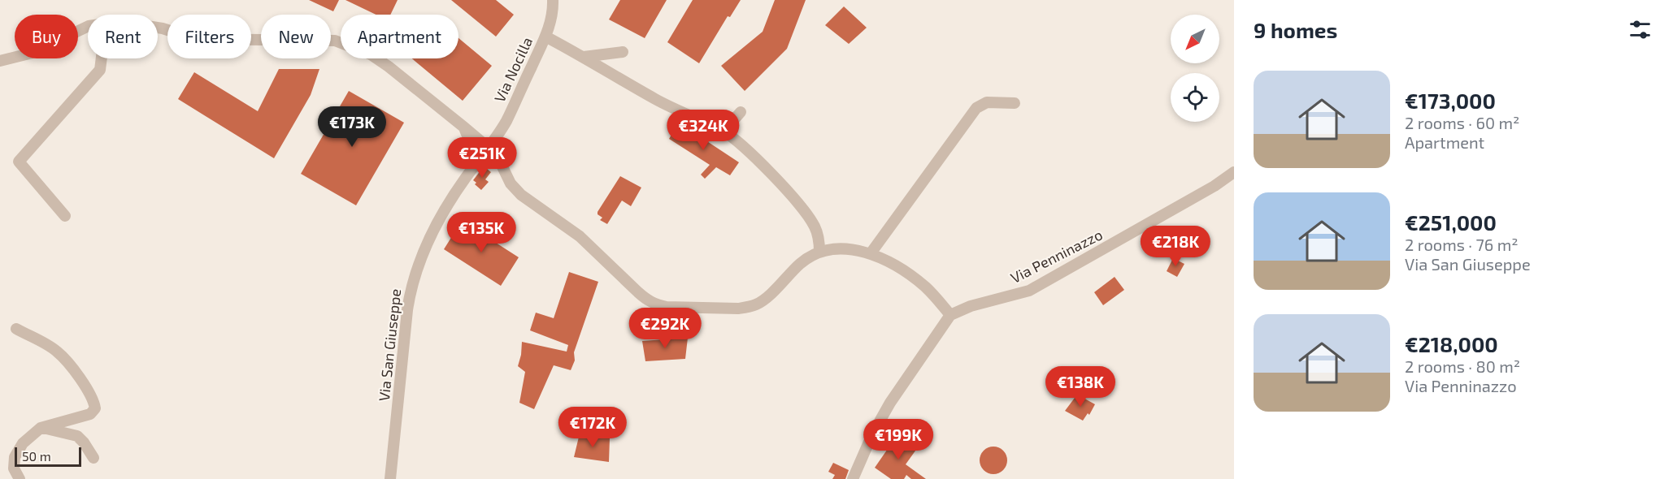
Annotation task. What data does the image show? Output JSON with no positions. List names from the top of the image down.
{
  "streets": {
    "street": ["Via Nocilla", "Via Penninazzo", "Via San Giuseppe"]
  },
  "crossings": [
    ["Via Nocilla", "Via San Giuseppe"]
  ],
  "scale_bar": "50 m",
  "north": "bottom left",
  "page": {
    "heading": "9 homes",
    "chip": [
      "Buy",
      "Rent",
      "Filters",
      "New",
      "Apartment"
    ],
    "list": [
      {
        "name": "€173,000",
        "note": "2 rooms · 60 m² · Apartment"
      },
      {
        "name": "€251,000",
        "note": "2 rooms · 76 m² · Via San Giuseppe"
      },
      {
        "name": "€218,000",
        "note": "2 rooms · 80 m² · Via Penninazzo"
      }
    ],
    "price": [
      "€173K",
      "€324K",
      "€251K",
      "€135K",
      "€218K",
      "€292K",
      "€138K",
      "€172K",
      "€199K"
    ],
    "scale": "50 m"
  }
}
